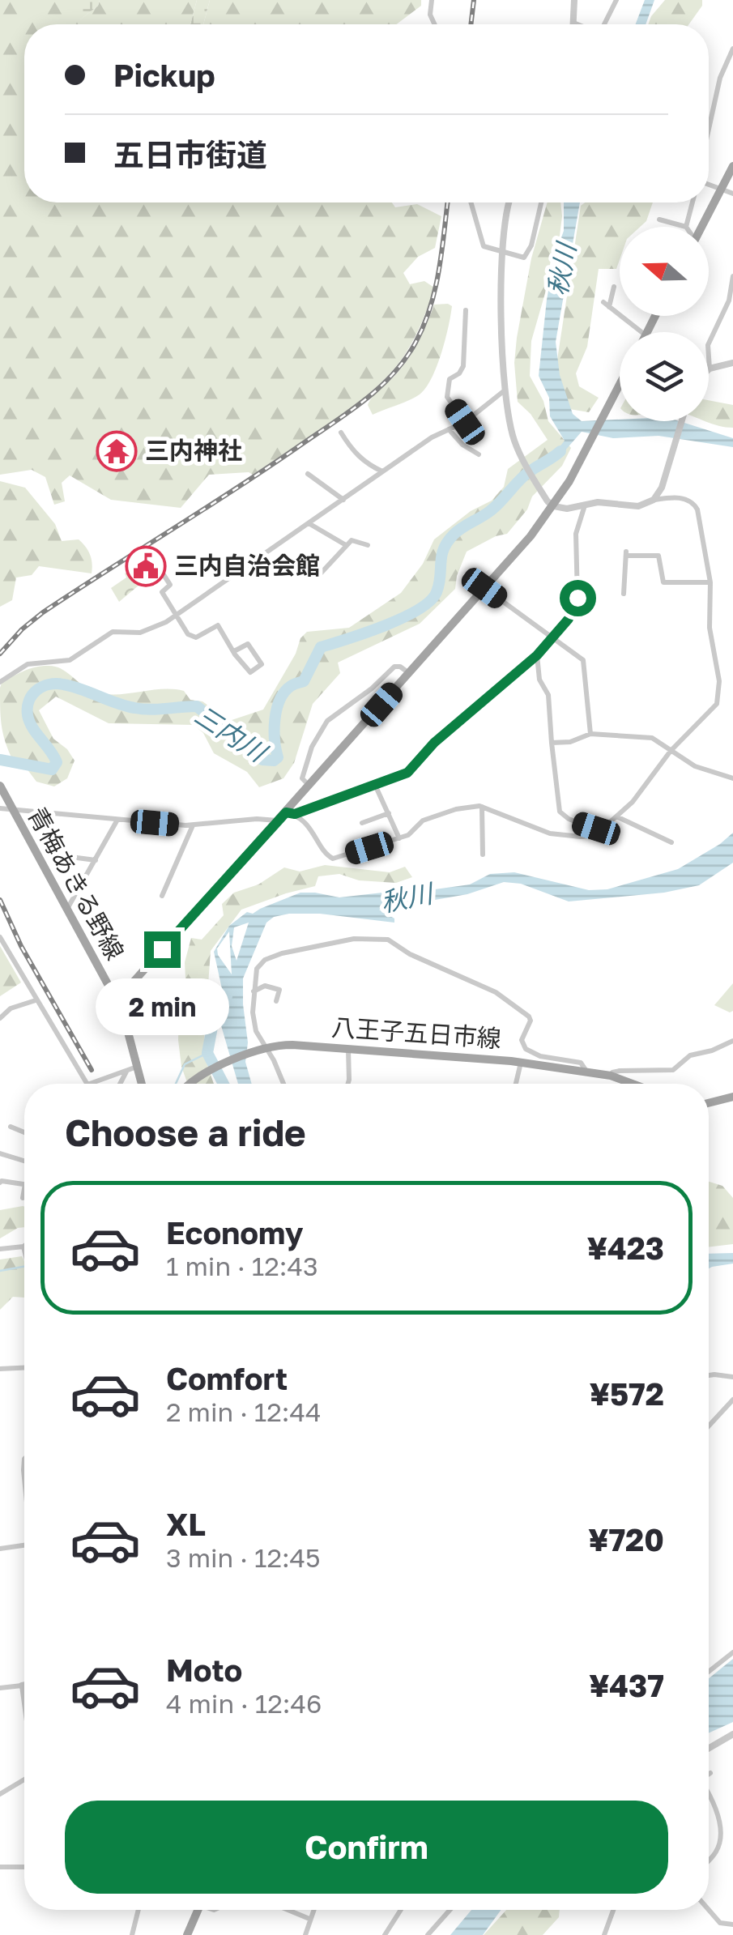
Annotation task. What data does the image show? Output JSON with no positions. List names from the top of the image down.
{
  "streets": {
    "main road": ["青梅あきる野線", "八王子五日市線"]
  },
  "water": ["秋川", "三内川"],
  "places": {
    "temple": ["三内神社"],
    "public building": ["三内自治会館"]
  },
  "north": "left",
  "page": {
    "banner": ["Pickup", "五日市街道"],
    "bubble": "2 min",
    "heading": "Choose a ride",
    "list": [
      {
        "name": "Economy",
        "note": "1 min · 12:43",
        "value": "¥423"
      },
      {
        "name": "Comfort",
        "note": "2 min · 12:44",
        "value": "¥572"
      },
      {
        "name": "XL",
        "note": "3 min · 12:45",
        "value": "¥720"
      },
      {
        "name": "Moto",
        "note": "4 min · 12:46",
        "value": "¥437"
      }
    ],
    "buttons": "Confirm"
  }
}
